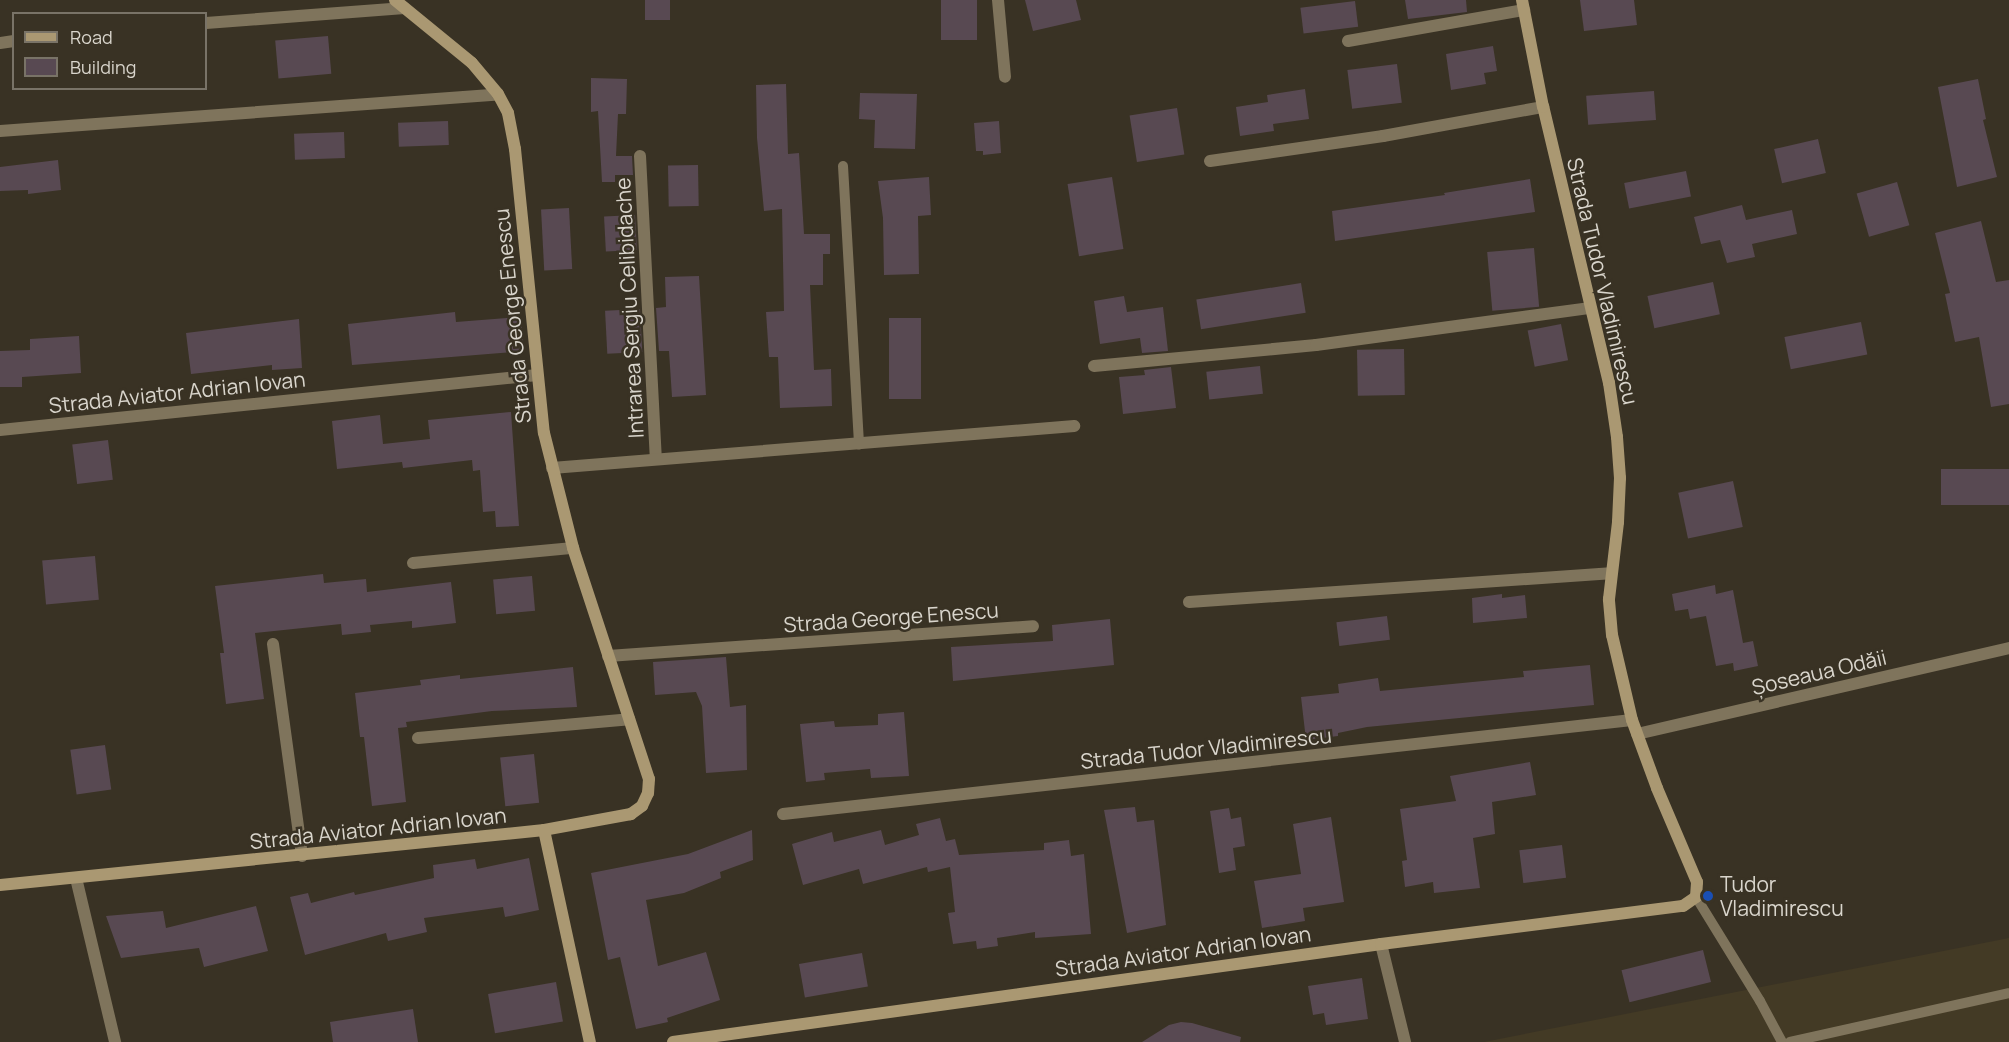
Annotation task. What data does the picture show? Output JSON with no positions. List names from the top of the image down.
{
  "streets": {
    "street": [
      "Strada Tudor Vladimirescu",
      "Intrarea Sergiu Celibidache",
      "Strada George Enescu",
      "Strada Aviator Adrian Iovan",
      "Șoseaua Odăii"
    ]
  },
  "crossings": [
    ["Strada Tudor Vladimirescu", "Strada Aviator Adrian Iovan"],
    ["Strada Tudor Vladimirescu", "Șoseaua Odăii"],
    ["Intrarea Sergiu Celibidache", "Strada George Enescu"],
    ["Strada George Enescu", "Strada Aviator Adrian Iovan"]
  ],
  "places": ["Tudor Vladimirescu"],
  "legend": ["Road", "Building"]
}
